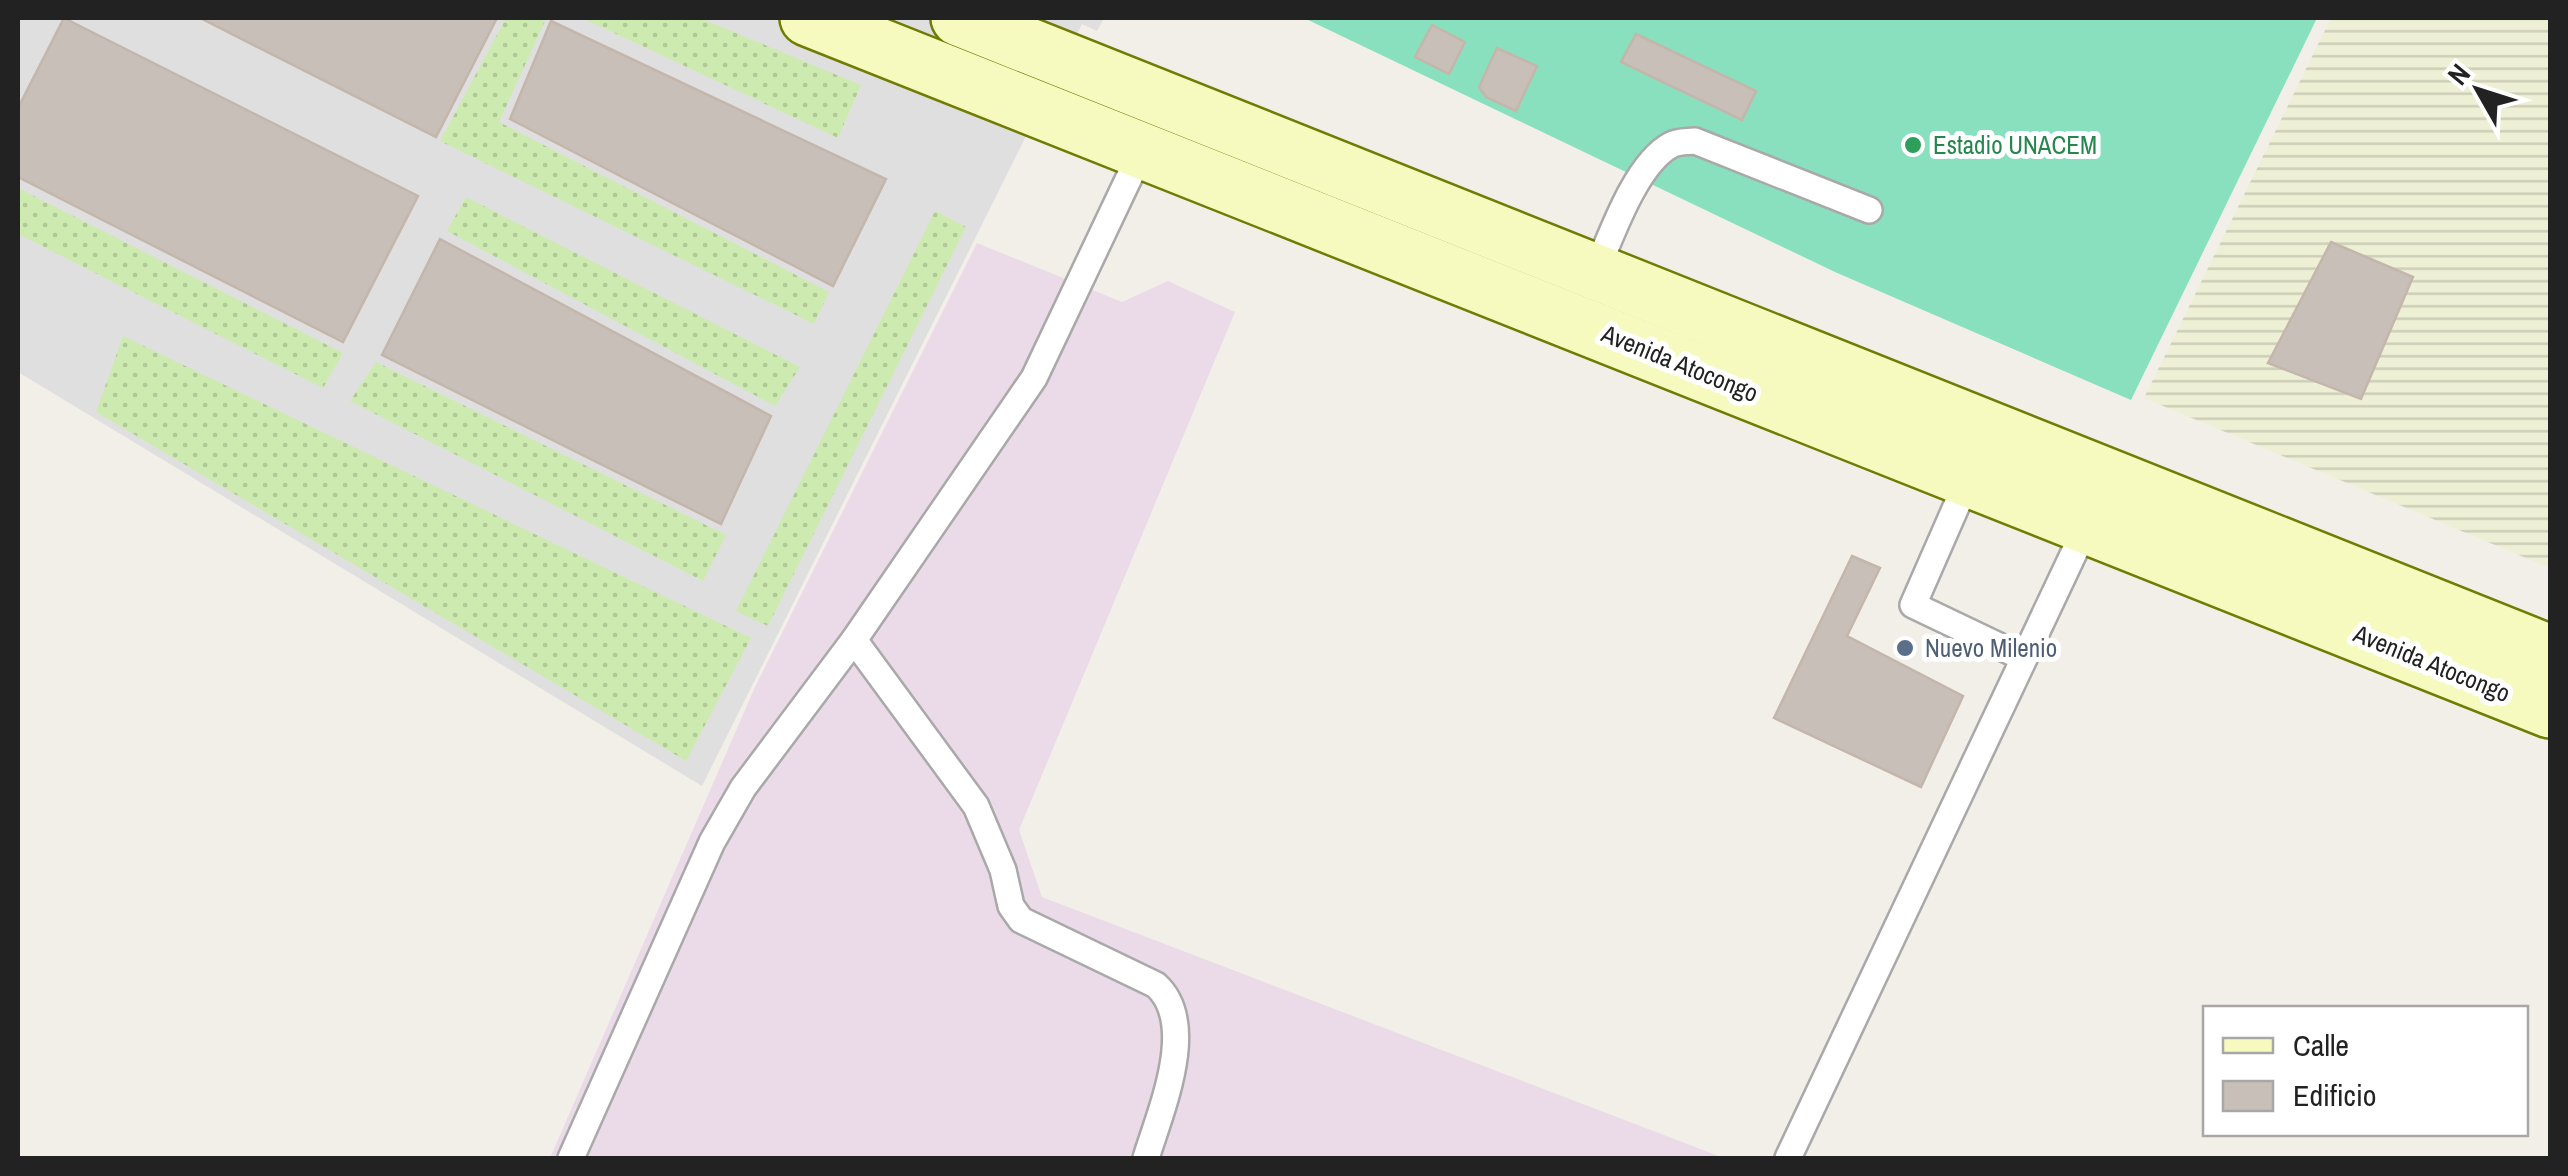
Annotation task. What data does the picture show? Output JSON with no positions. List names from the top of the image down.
{
  "streets": {
    "main road": ["Avenida Atocongo"]
  },
  "places": ["Estadio UNACEM", "Nuevo Milenio"],
  "legend": ["Calle", "Edificio"],
  "north": "top left"
}
